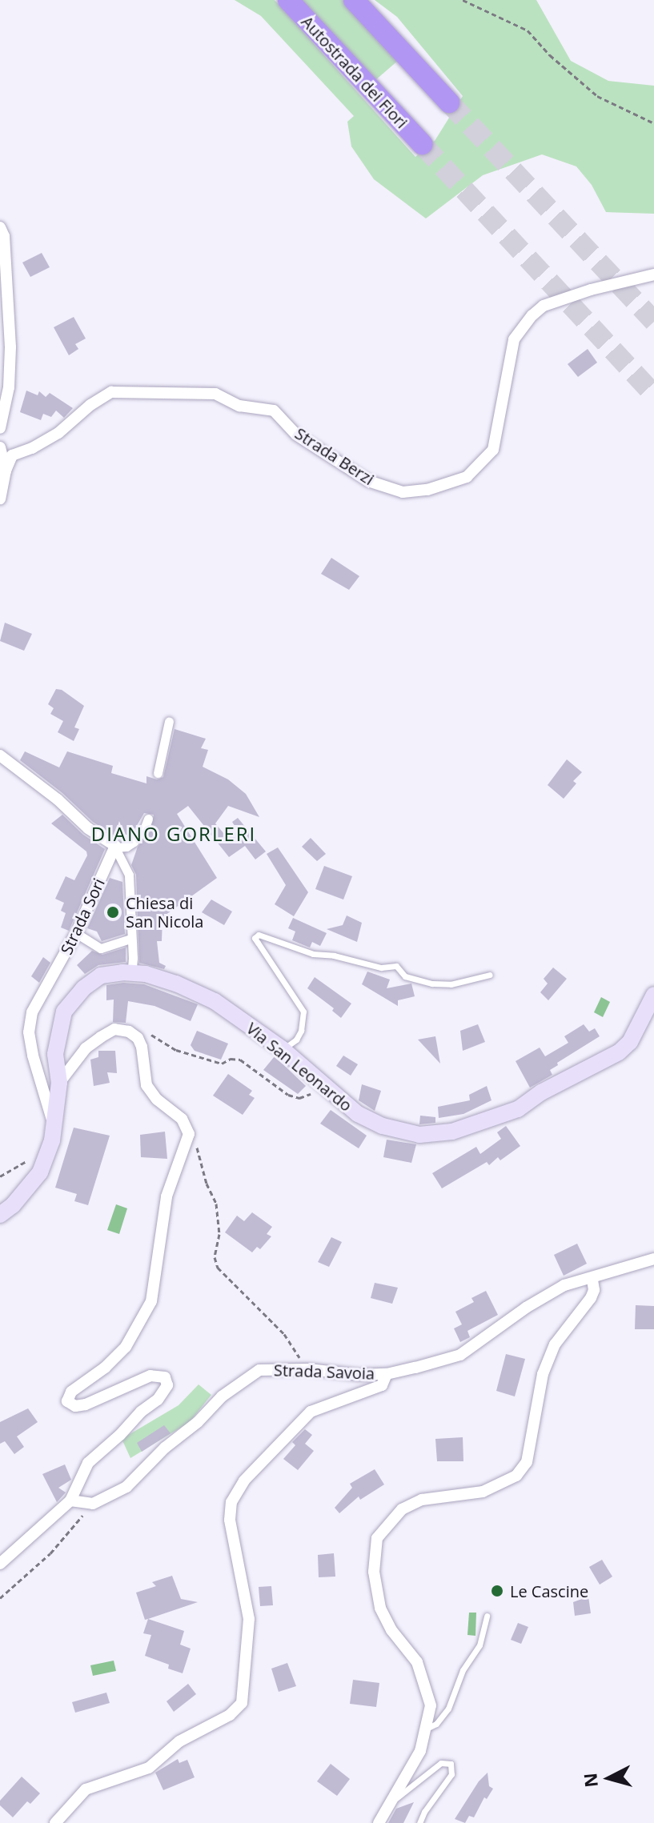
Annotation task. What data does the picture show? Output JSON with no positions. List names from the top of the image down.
{
  "streets": {
    "highway": ["Autostrada dei Fiori"],
    "main road": ["Via San Leonardo"],
    "street": ["Strada Berzi", "Strada Sori", "Strada Savoia"]
  },
  "crossings": [
    ["Strada Sori", "Via San Leonardo"]
  ],
  "districts": ["DIANO GORLERI"],
  "places": ["Chiesa di San Nicola", "Le Cascine"],
  "north": "left"
}
